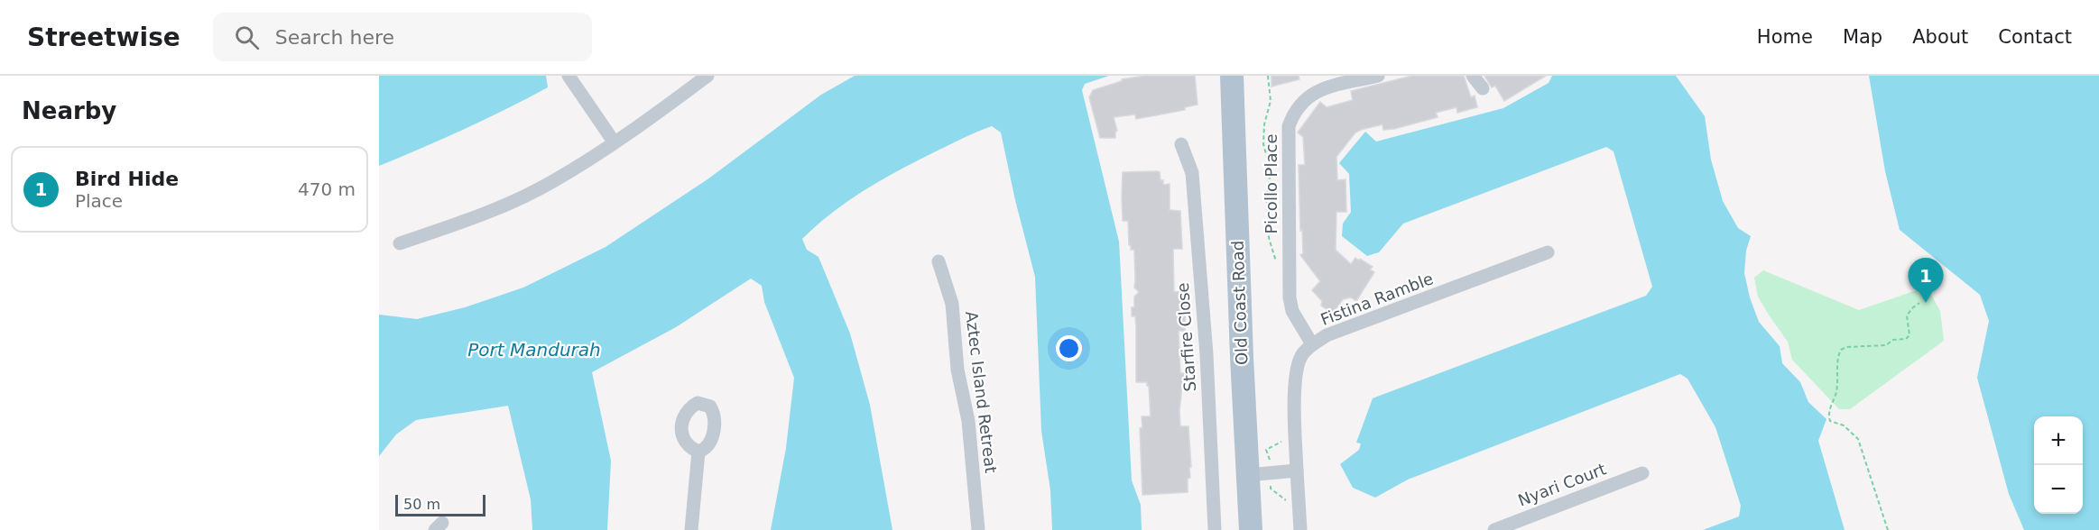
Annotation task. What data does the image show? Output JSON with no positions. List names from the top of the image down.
{
  "streets": {
    "main road": ["Old Coast Road"],
    "street": [
      "Picollo Place",
      "Fistina Ramble",
      "Starfire Close",
      "Aztec Island Retreat",
      "Nyari Court"
    ]
  },
  "crossings": [
    ["Picollo Place", "Fistina Ramble"]
  ],
  "water": ["Port Mandurah"],
  "scale_bar": "50 m",
  "page": {
    "header": "Streetwise",
    "search": "Search here",
    "nav": [
      "Home",
      "Map",
      "About",
      "Contact"
    ],
    "heading": "Nearby",
    "list": [
      {
        "mark": "1",
        "name": "Bird Hide",
        "note": "Place",
        "value": "470 m"
      }
    ],
    "pins": "1",
    "map_buttons": ["+", "−"],
    "scale": "50 m"
  }
}
